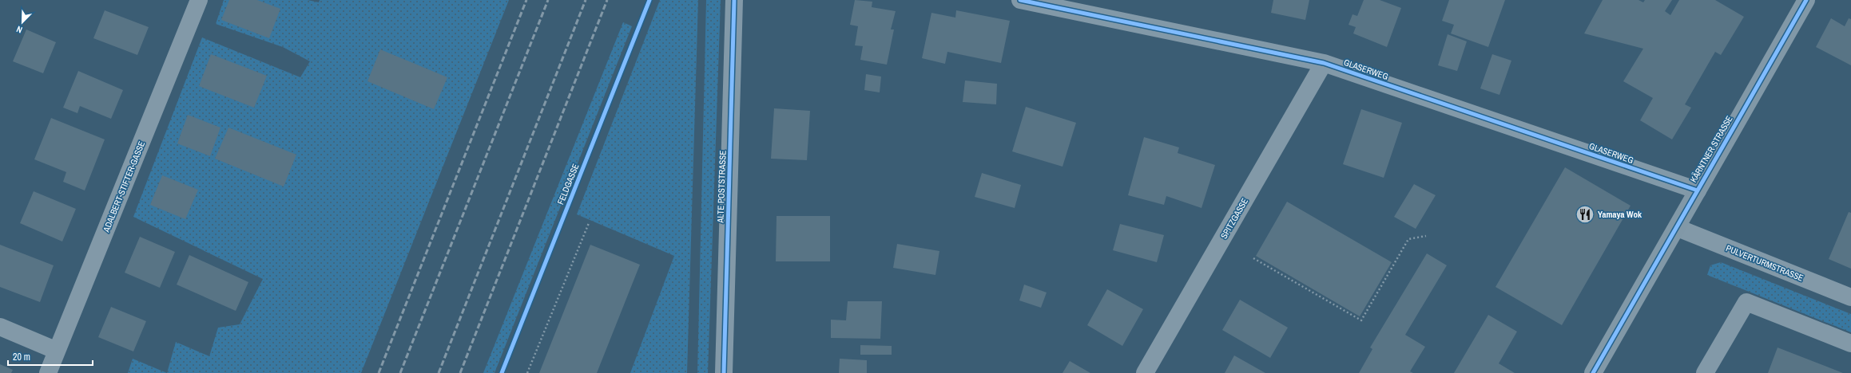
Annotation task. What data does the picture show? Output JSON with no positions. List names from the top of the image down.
{
  "streets": {
    "main road": ["KÄRNTNER STRASSE"],
    "street": [
      "GLASERWEG",
      "ADALBERT-STIFTER-GASSE",
      "ALTE POSTSTRASSE",
      "SPITZGASSE",
      "PULVERTURMSTRASSE"
    ],
    "cycle path": ["FELDGASSE"]
  },
  "crossings": [
    ["GLASERWEG", "KÄRNTNER STRASSE"],
    ["GLASERWEG", "SPITZGASSE"],
    ["KÄRNTNER STRASSE", "PULVERTURMSTRASSE"]
  ],
  "places": {
    "restaurant": ["Yamaya Wok"]
  },
  "scale_bar": "20 m",
  "north": "bottom left"
}
